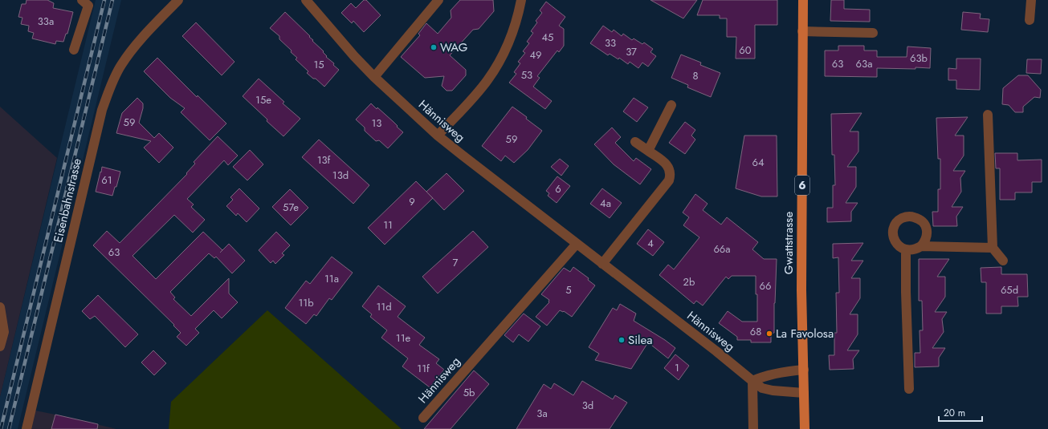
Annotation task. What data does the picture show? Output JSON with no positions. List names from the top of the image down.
{
  "streets": {
    "main road": ["6", "Gwattstrasse"],
    "street": ["Hännisweg", "Eisenbahnstrasse"]
  },
  "crossings": [
    ["Hännisweg", "Gwattstrasse"]
  ],
  "places": ["WAG", "La Favolosa", "Silea"],
  "house_numbers": [
    "33a",
    "45",
    "33",
    "60",
    "37",
    "49",
    "63b",
    "63",
    "63a",
    "15",
    "53",
    "8",
    "15e",
    "59",
    "13",
    "59",
    "13f",
    "64",
    "13d",
    "61",
    "6",
    "9",
    "4a",
    "57e",
    "11",
    "4",
    "66a",
    "63",
    "7",
    "11a",
    "2b",
    "66",
    "5",
    "65d",
    "11b",
    "11d",
    "68",
    "11e",
    "1",
    "11f",
    "5b",
    "3d",
    "3a"
  ],
  "scale_bar": "20 m"
}
